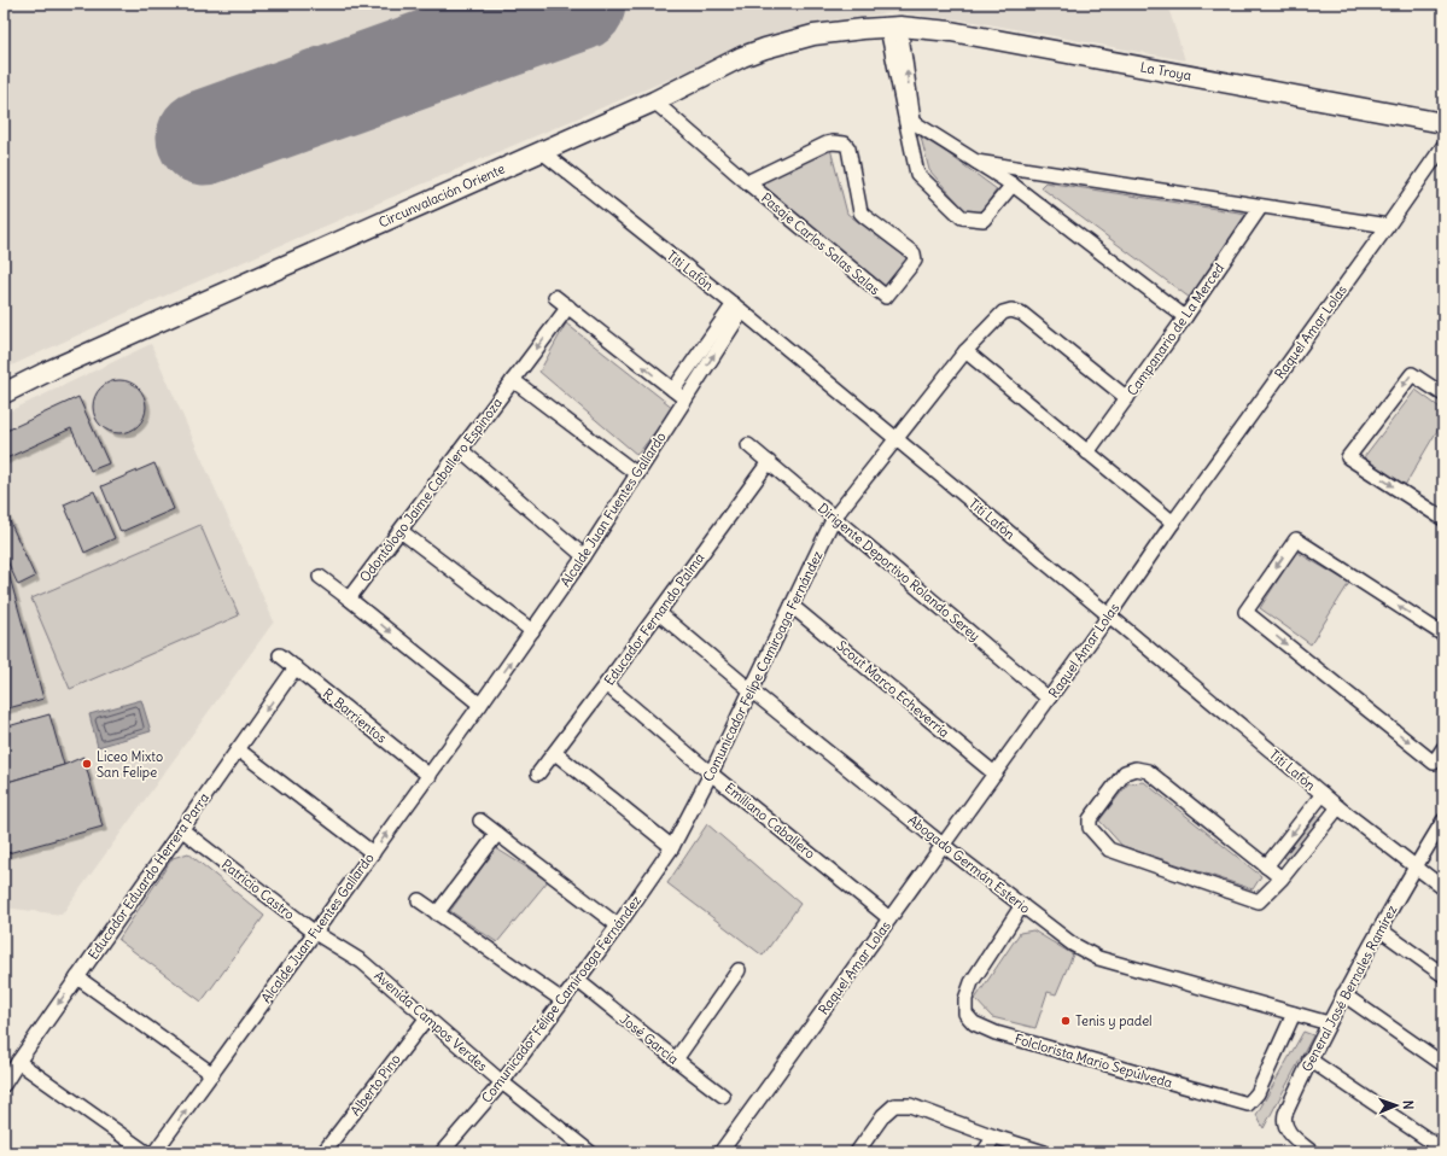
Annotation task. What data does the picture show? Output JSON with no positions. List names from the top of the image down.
{
  "streets": {
    "street": [
      "La Troya",
      "Circunvalación Oriente",
      "Pasaje Carlos Salas Salas",
      "Titi Lafón",
      "Campanario de La Merced",
      "Raquel Amar Lolas",
      "Odontólogo Jaime Caballero Espinoza",
      "Alcalde Juan Fuentes Gallardo",
      "Dirigente Deportivo Rolando Serey",
      "Educador Fernando Palma",
      "Comunicador Felipe Camiroaga Fernández",
      "Scout Marco Echeverría",
      "R. Barrientos",
      "Emiliano Caballero",
      "Abogado Germán Esterio",
      "Educador Eduardo Herrera Parra",
      "Patricio Castro",
      "General José Bernales Ramírez",
      "Avenida Campos Verdes",
      "José García",
      "Folclorista Mario Sepúlveda",
      "Alberto Pino"
    ]
  },
  "crossings": [
    ["La Troya", "Circunvalación Oriente"],
    ["Circunvalación Oriente", "Pasaje Carlos Salas Salas"],
    ["Circunvalación Oriente", "Titi Lafón"],
    ["Titi Lafón", "Raquel Amar Lolas"],
    ["Titi Lafón", "Alcalde Juan Fuentes Gallardo"],
    ["Titi Lafón", "Comunicador Felipe Camiroaga Fernández"],
    ["Titi Lafón", "General José Bernales Ramírez"],
    ["Campanario de La Merced", "Comunicador Felipe Camiroaga Fernández"],
    ["Raquel Amar Lolas", "Dirigente Deportivo Rolando Serey"],
    ["Raquel Amar Lolas", "Scout Marco Echeverría"],
    ["Raquel Amar Lolas", "Emiliano Caballero"],
    ["Raquel Amar Lolas", "Abogado Germán Esterio"],
    ["Alcalde Juan Fuentes Gallardo", "R. Barrientos"],
    ["Alcalde Juan Fuentes Gallardo", "Patricio Castro"],
    ["Dirigente Deportivo Rolando Serey", "Educador Fernando Palma"],
    ["Dirigente Deportivo Rolando Serey", "Comunicador Felipe Camiroaga Fernández"],
    ["Educador Fernando Palma", "Emiliano Caballero"],
    ["Educador Fernando Palma", "Abogado Germán Esterio"],
    ["Comunicador Felipe Camiroaga Fernández", "Scout Marco Echeverría"],
    ["Comunicador Felipe Camiroaga Fernández", "Emiliano Caballero"],
    ["Comunicador Felipe Camiroaga Fernández", "Abogado Germán Esterio"],
    ["Comunicador Felipe Camiroaga Fernández", "Avenida Campos Verdes"],
    ["Comunicador Felipe Camiroaga Fernández", "José García"],
    ["R. Barrientos", "Educador Eduardo Herrera Parra"],
    ["Abogado Germán Esterio", "General José Bernales Ramírez"],
    ["Abogado Germán Esterio", "Folclorista Mario Sepúlveda"],
    ["Educador Eduardo Herrera Parra", "Patricio Castro"],
    ["Patricio Castro", "Avenida Campos Verdes"],
    ["Avenida Campos Verdes", "Alberto Pino"]
  ],
  "one_way": ["Educador Eduardo Herrera Parra"],
  "places": ["Liceo Mixto San Felipe", "Tenis y padel"],
  "north": "right"
}
